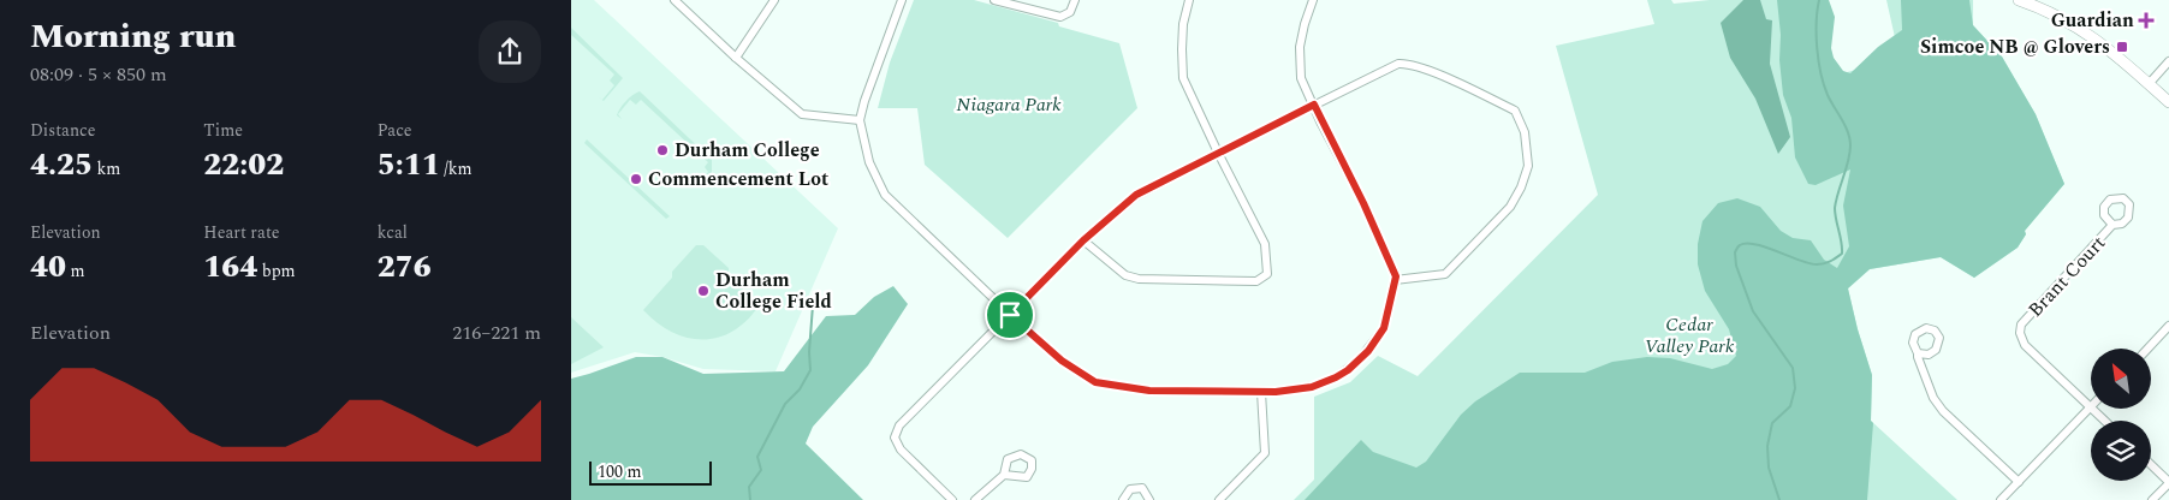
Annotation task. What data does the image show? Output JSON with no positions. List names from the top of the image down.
{
  "streets": {
    "street": ["Brant Court"]
  },
  "parks": ["Niagara Park", "Cedar Valley Park"],
  "places": {
    "health": ["Guardian"],
    "transit": ["Simcoe NB @ Glovers"],
    "other": ["Durham College", "Commencement Lot", "Durham College Field"]
  },
  "scale_bar": "100 m",
  "north": "top left",
  "page": {
    "heading": ["Morning run", "08:09 · 5 × 850 m"],
    "stats": [
      ["Distance", "4.25 km"],
      ["Time", "22:02"],
      ["Pace", "5:11 /km"],
      ["Elevation", "40 m"],
      ["Heart rate", "164 bpm"],
      ["kcal", "276"]
    ],
    "chart": ["Elevation", "216–221 m"],
    "scale": "100 m"
  }
}
